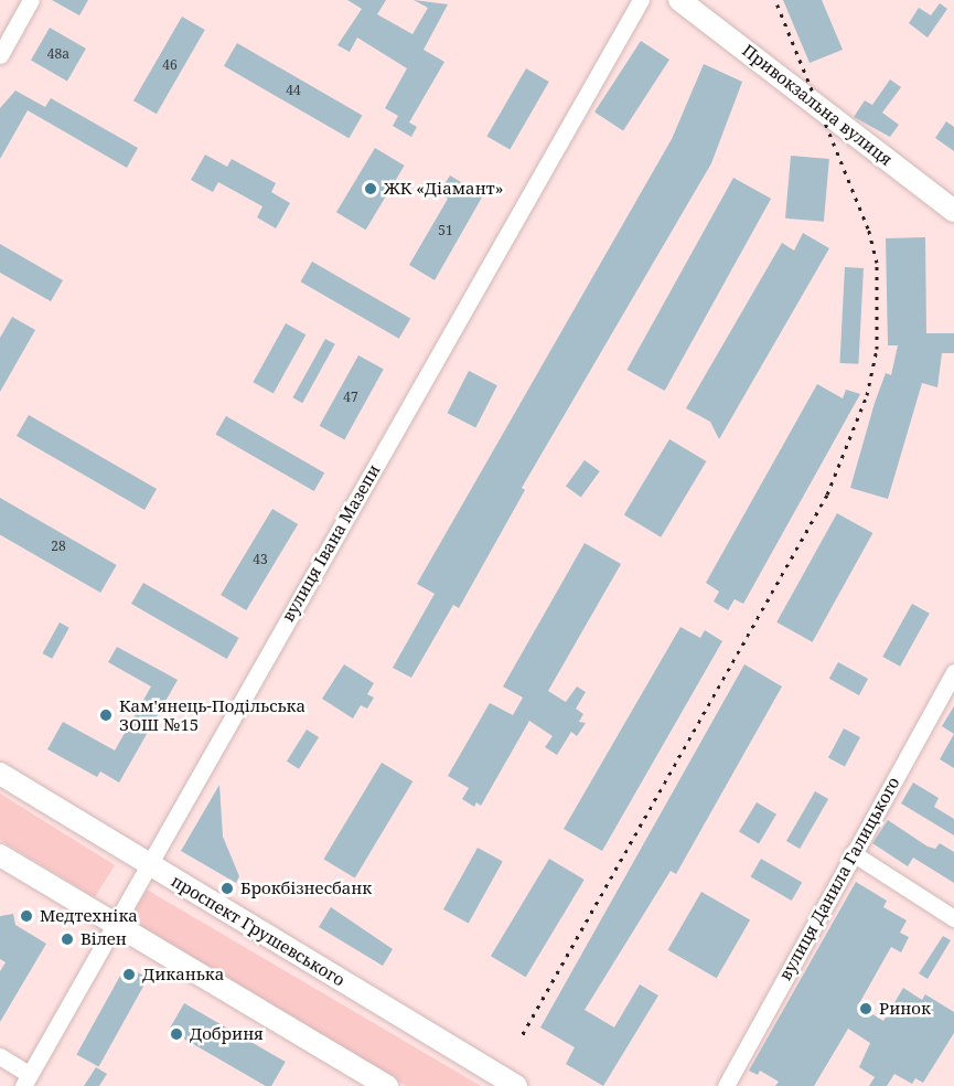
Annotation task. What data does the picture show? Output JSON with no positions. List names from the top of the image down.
{
  "streets": {
    "main road": ["Привокзальна вулиця", "проспект Грушевського"],
    "street": ["вулиця Івана Мазепи", "вулиця Данила Галицького"]
  },
  "crossings": [
    ["вулиця Івана Мазепи", "проспект Грушевського"]
  ],
  "places": [
    "ЖК «Діамант»",
    "Кам'янець-Подільська ЗОШ №15",
    "Брокбізнесбанк",
    "Медтехніка",
    "Вiлен",
    "Диканька",
    "Ринок",
    "Добриня"
  ],
  "house_numbers": [
    "48а",
    "46",
    "44",
    "51",
    "47",
    "28",
    "43"
  ]
}
